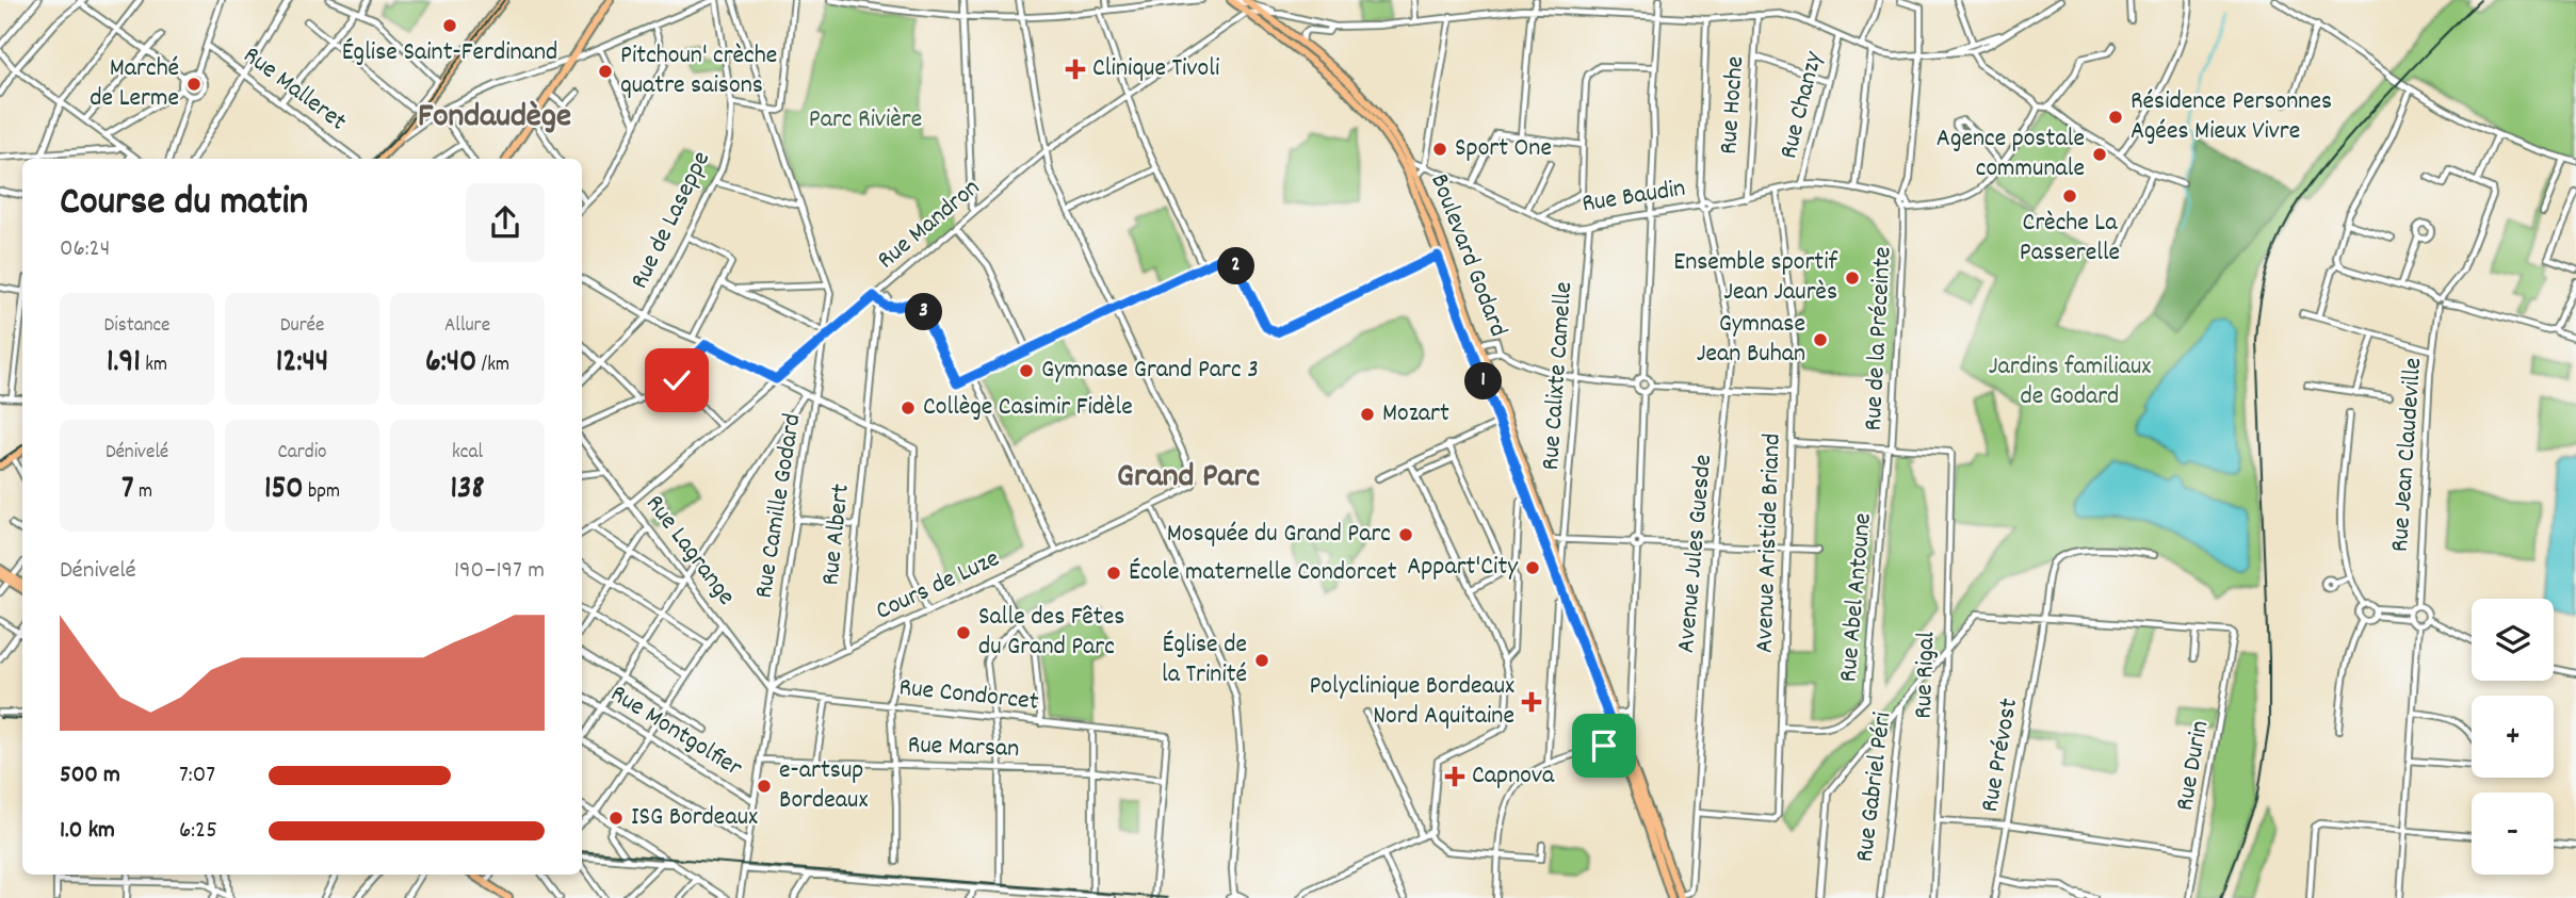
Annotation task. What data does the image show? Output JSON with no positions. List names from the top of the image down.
{
  "streets": {
    "main road": ["Boulevard Godard"],
    "street": [
      "Rue Malleret",
      "Rue Hoche",
      "Rue Chanzy",
      "Rue Baudin",
      "Rue de Laseppe",
      "Rue Mandron",
      "Rue de la Préceinte",
      "Rue Calixte Camelle",
      "Rue Jean Claudeville",
      "Rue Camille Godard",
      "Rue Albert",
      "Avenue Aristide Briand",
      "Rue Lagrange",
      "Avenue Jules Guesde",
      "Cours de Luze",
      "Rue Abel Antoune",
      "Rue Rigal",
      "Rue Condorcet",
      "Rue Montgolfier",
      "Rue Marsan",
      "Rue Prévost",
      "Rue Durin",
      "Rue Gabriel Péri"
    ]
  },
  "crossings": [
    ["Rue Hoche", "Rue Baudin"],
    ["Rue Chanzy", "Rue Baudin"],
    ["Rue Baudin", "Boulevard Godard"],
    ["Rue Baudin", "Rue de la Préceinte"],
    ["Rue Baudin", "Rue Calixte Camelle"],
    ["Rue Baudin", "Avenue Aristide Briand"],
    ["Rue Baudin", "Avenue Jules Guesde"],
    ["Rue Mandron", "Boulevard Godard"],
    ["Rue Mandron", "Rue Camille Godard"],
    ["Boulevard Godard", "Rue Calixte Camelle"],
    ["Boulevard Godard", "Avenue Jules Guesde"],
    ["Rue de la Préceinte", "Rue Abel Antoune"],
    ["Rue de la Préceinte", "Rue Rigal"],
    ["Rue Camille Godard", "Rue Lagrange"],
    ["Rue Camille Godard", "Cours de Luze"],
    ["Rue Camille Godard", "Rue Condorcet"],
    ["Rue Camille Godard", "Rue Montgolfier"],
    ["Rue Camille Godard", "Rue Marsan"],
    ["Rue Albert", "Cours de Luze"],
    ["Avenue Aristide Briand", "Avenue Jules Guesde"],
    ["Avenue Aristide Briand", "Rue Abel Antoune"],
    ["Rue Lagrange", "Cours de Luze"],
    ["Rue Lagrange", "Rue Condorcet"],
    ["Cours de Luze", "Rue Condorcet"],
    ["Rue Abel Antoune", "Rue Rigal"],
    ["Rue Rigal", "Rue Gabriel Péri"],
    ["Rue Condorcet", "Rue Marsan"]
  ],
  "districts": ["Fondaudège", "Grand Parc"],
  "parks": ["Parc Rivière", "Jardins familiaux de Godard"],
  "places": {
    "other": [
      "Église Saint-Ferdinand",
      "Pitchoun' crèche quatre saisons",
      "Marché de Lerme",
      "Résidence Personnes Agées Mieux Vivre",
      "Sport One",
      "Agence postale communale",
      "Crèche La Passerelle",
      "Ensemble sportif Jean Jaurès",
      "Gymnase Jean Buhan",
      "Gymnase Grand Parc 3",
      "Collège Casimir Fidèle",
      "Mozart",
      "Mosquée du Grand Parc",
      "Appart'City",
      "École maternelle Condorcet",
      "Salle des Fêtes du Grand Parc",
      "Église de la Trinité",
      "e-artsup Bordeaux",
      "ISG Bordeaux"
    ],
    "health": ["Clinique Tivoli", "Polyclinique Bordeaux Nord Aquitaine", "Capnova"]
  },
  "page": {
    "heading": ["Course du matin", "06:24"],
    "pins": ["2", "3", "1"],
    "stats": [
      ["Distance", "1.91 km"],
      ["Durée", "12:44"],
      ["Allure", "6:40 /km"],
      ["Dénivelé", "7 m"],
      ["Cardio", "150 bpm"],
      ["kcal", "138"]
    ],
    "chart": ["Dénivelé", "190–197 m"],
    "map_buttons": ["+", "−"],
    "list": [
      {
        "name": "500 m",
        "note": "7:07"
      },
      {
        "name": "1.0 km",
        "note": "6:25"
      }
    ]
  }
}
